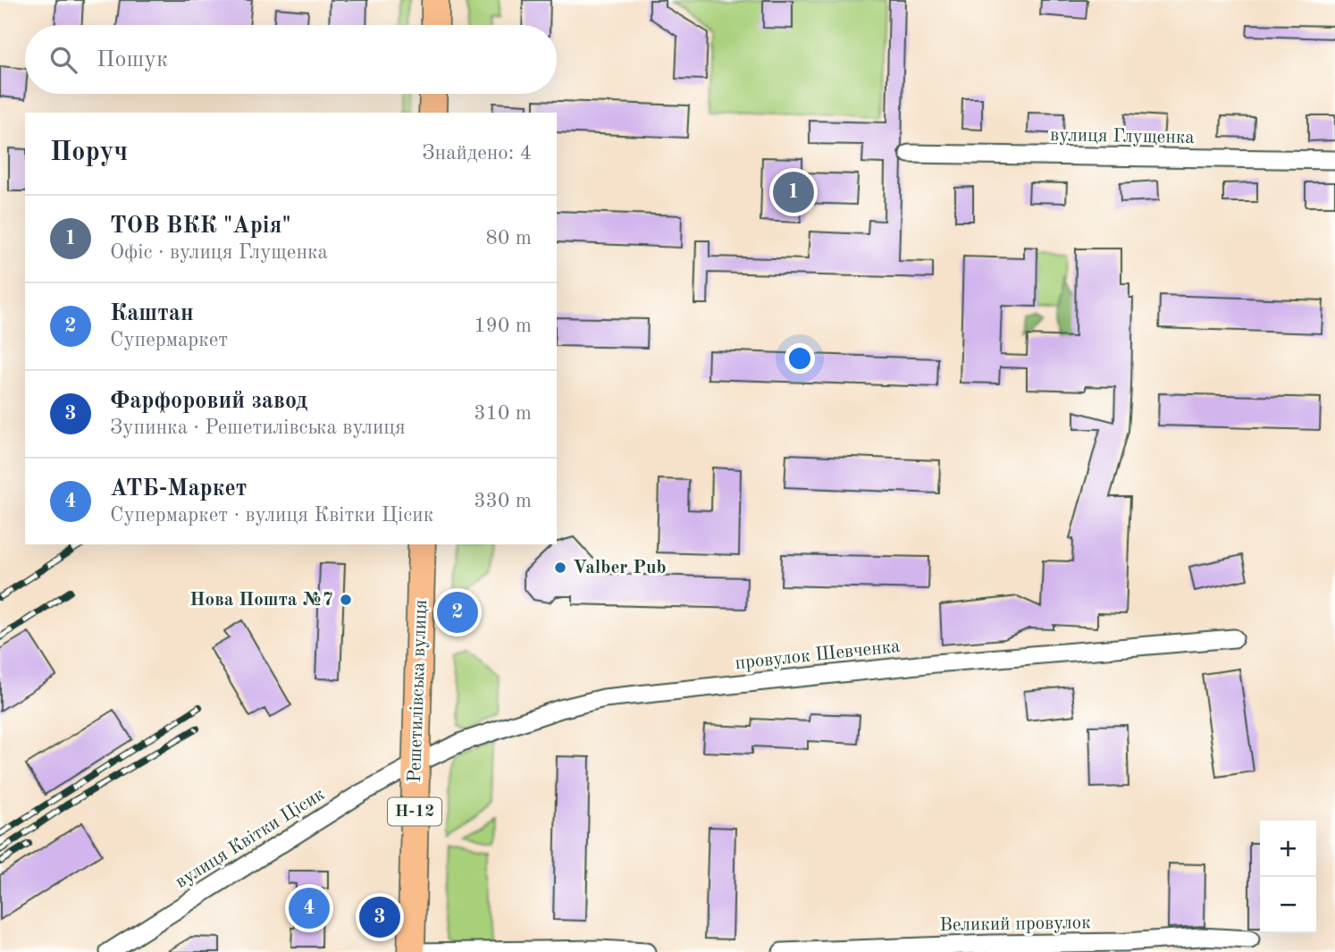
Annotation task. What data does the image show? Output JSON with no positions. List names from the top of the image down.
{
  "streets": {
    "main road": ["Решетилівська вулиця", "Н-12"],
    "street": [
      "вулиця Глущенка",
      "провулок Шевченка",
      "вулиця Квітки Цісик",
      "Великий провулок"
    ]
  },
  "crossings": [
    ["провулок Шевченка", "Решетилівська вулиця"],
    ["провулок Шевченка", "вулиця Квітки Цісик"],
    ["Решетилівська вулиця", "вулиця Квітки Цісик"]
  ],
  "places": ["Valber Pub", "Нова Пошта №7"],
  "page": {
    "search": "Пошук",
    "heading": ["Поруч", "Знайдено: 4"],
    "pins": [
      "1",
      "2",
      "4",
      "3"
    ],
    "list": [
      {
        "mark": "1",
        "name": "ТОВ ВКК \"Арія\"",
        "note": "Офіс · вулиця Глущенка",
        "value": "80 m"
      },
      {
        "mark": "2",
        "name": "Каштан",
        "note": "Супермаркет",
        "value": "190 m"
      },
      {
        "mark": "3",
        "name": "Фарфоровий завод",
        "note": "Зупинка · Решетилівська вулиця",
        "value": "310 m"
      },
      {
        "mark": "4",
        "name": "АТБ-Маркет",
        "note": "Супермаркет · вулиця Квітки Цісик",
        "value": "330 m"
      }
    ],
    "map_buttons": ["+", "−"]
  }
}
